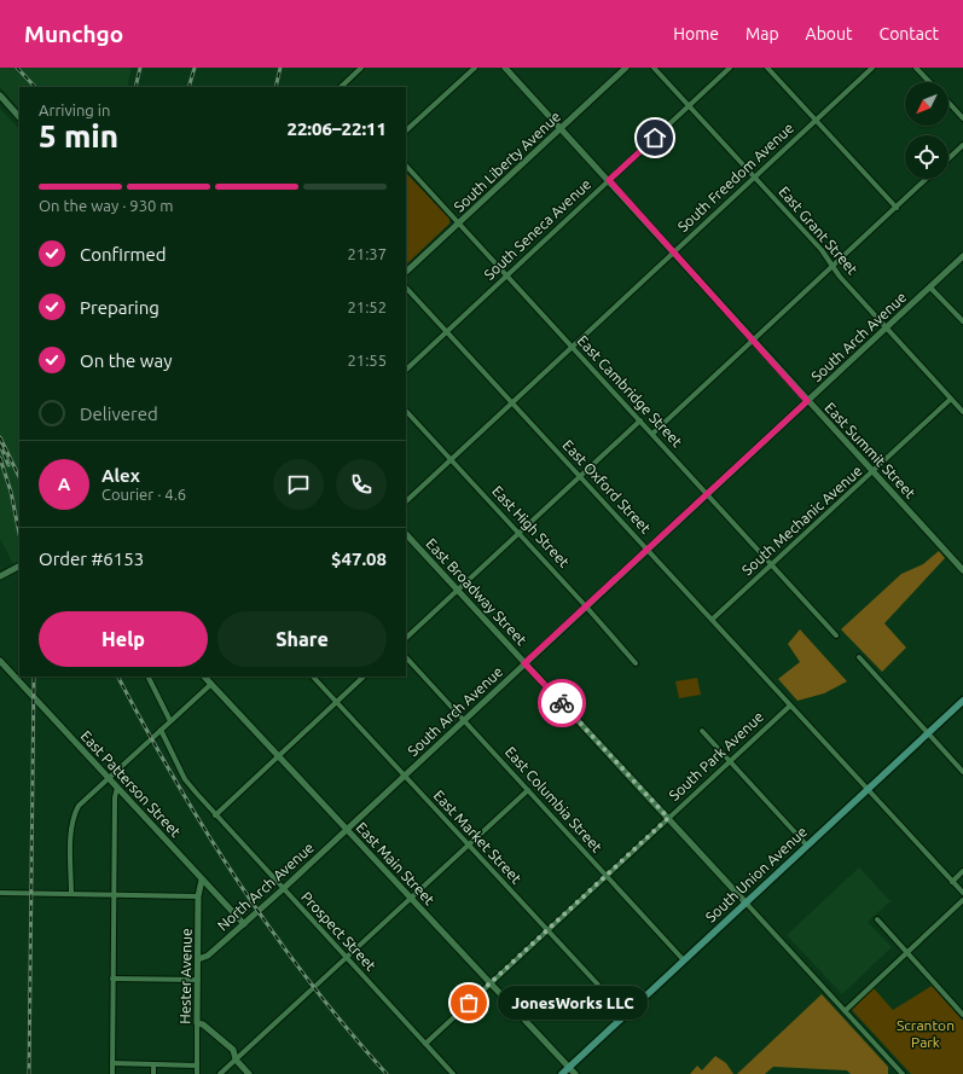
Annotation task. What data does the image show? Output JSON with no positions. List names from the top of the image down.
{
  "streets": {
    "main road": ["South Union Avenue"],
    "street": [
      "South Liberty Avenue",
      "South Freedom Avenue",
      "South Seneca Avenue",
      "East Grant Street",
      "South Arch Avenue",
      "East Cambridge Street",
      "East Summit Street",
      "East Oxford Street",
      "South Mechanic Avenue",
      "East High Street",
      "East Broadway Street",
      "South Park Avenue",
      "East Patterson Street",
      "East Columbia Street",
      "East Market Street",
      "East Main Street",
      "North Arch Avenue",
      "Prospect Street",
      "Hester Avenue"
    ]
  },
  "crossings": [
    ["South Liberty Avenue", "East Cambridge Street"],
    ["South Liberty Avenue", "East Summit Street"],
    ["South Freedom Avenue", "East Grant Street"],
    ["South Freedom Avenue", "East Cambridge Street"],
    ["South Freedom Avenue", "East Summit Street"],
    ["South Freedom Avenue", "East Oxford Street"],
    ["South Freedom Avenue", "East High Street"],
    ["South Seneca Avenue", "East Grant Street"],
    ["South Seneca Avenue", "East Cambridge Street"],
    ["South Seneca Avenue", "East Summit Street"],
    ["South Seneca Avenue", "East Oxford Street"],
    ["East Grant Street", "South Arch Avenue"],
    ["East Grant Street", "South Mechanic Avenue"],
    ["South Arch Avenue", "East Cambridge Street"],
    ["South Arch Avenue", "East Summit Street"],
    ["South Arch Avenue", "East Oxford Street"],
    ["South Arch Avenue", "East High Street"],
    ["South Arch Avenue", "East Broadway Street"],
    ["South Arch Avenue", "East Columbia Street"],
    ["South Arch Avenue", "East Market Street"],
    ["South Arch Avenue", "East Main Street"],
    ["South Arch Avenue", "North Arch Avenue"],
    ["East Cambridge Street", "South Mechanic Avenue"],
    ["East Summit Street", "South Mechanic Avenue"],
    ["East Oxford Street", "South Mechanic Avenue"],
    ["East Oxford Street", "South Park Avenue"],
    ["East Oxford Street", "South Union Avenue"],
    ["East Broadway Street", "South Park Avenue"],
    ["East Broadway Street", "South Union Avenue"],
    ["South Park Avenue", "East Columbia Street"],
    ["South Park Avenue", "East Market Street"],
    ["South Park Avenue", "East Main Street"],
    ["South Park Avenue", "Prospect Street"],
    ["East Patterson Street", "North Arch Avenue"],
    ["East Patterson Street", "Hester Avenue"],
    ["East Columbia Street", "South Union Avenue"],
    ["East Market Street", "South Union Avenue"],
    ["East Main Street", "South Union Avenue"],
    ["East Main Street", "North Arch Avenue"],
    ["North Arch Avenue", "Prospect Street"],
    ["North Arch Avenue", "Hester Avenue"]
  ],
  "parks": ["Scranton Park"],
  "places": ["JonesWorks LLC"],
  "north": "bottom left",
  "page": {
    "header": "Munchgo",
    "nav": [
      "Home",
      "Map",
      "About",
      "Contact"
    ],
    "heading": ["5 min", "Arriving in", "22:06–22:11"],
    "panel": [
      "Alex",
      "Courier · 4.6",
      "Order #6153",
      "$47.08"
    ],
    "bar": "On the way · 930 m",
    "list": [
      ["Confirmed", "21:37"],
      ["Preparing", "21:52"],
      ["On the way", "21:55"],
      "Delivered"
    ],
    "round": "A",
    "buttons": ["Help", "Share"],
    "bubble": "JonesWorks LLC"
  }
}
